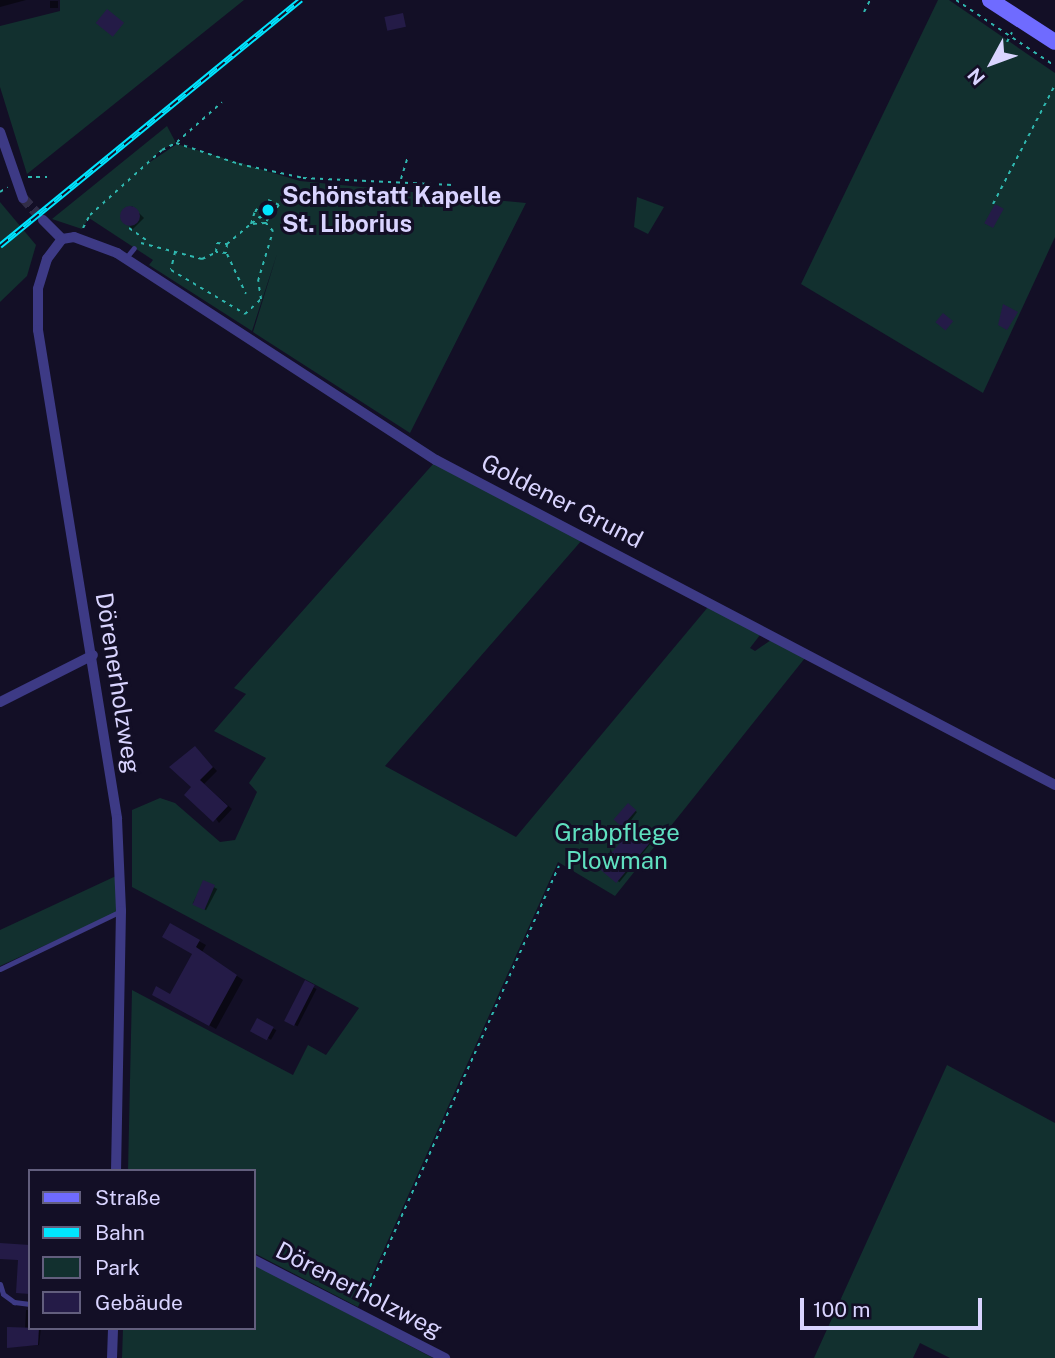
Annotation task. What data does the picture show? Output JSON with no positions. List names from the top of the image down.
{
  "streets": {
    "street": ["Goldener Grund", "Dörenerholzweg"]
  },
  "crossings": [
    ["Goldener Grund", "Dörenerholzweg"]
  ],
  "parks": ["Grabpflege Plowman"],
  "places": ["Schönstatt Kapelle St. Liborius"],
  "legend": [
    "Straße",
    "Bahn",
    "Park",
    "Gebäude"
  ],
  "scale_bar": "100 m",
  "north": "bottom left"
}
